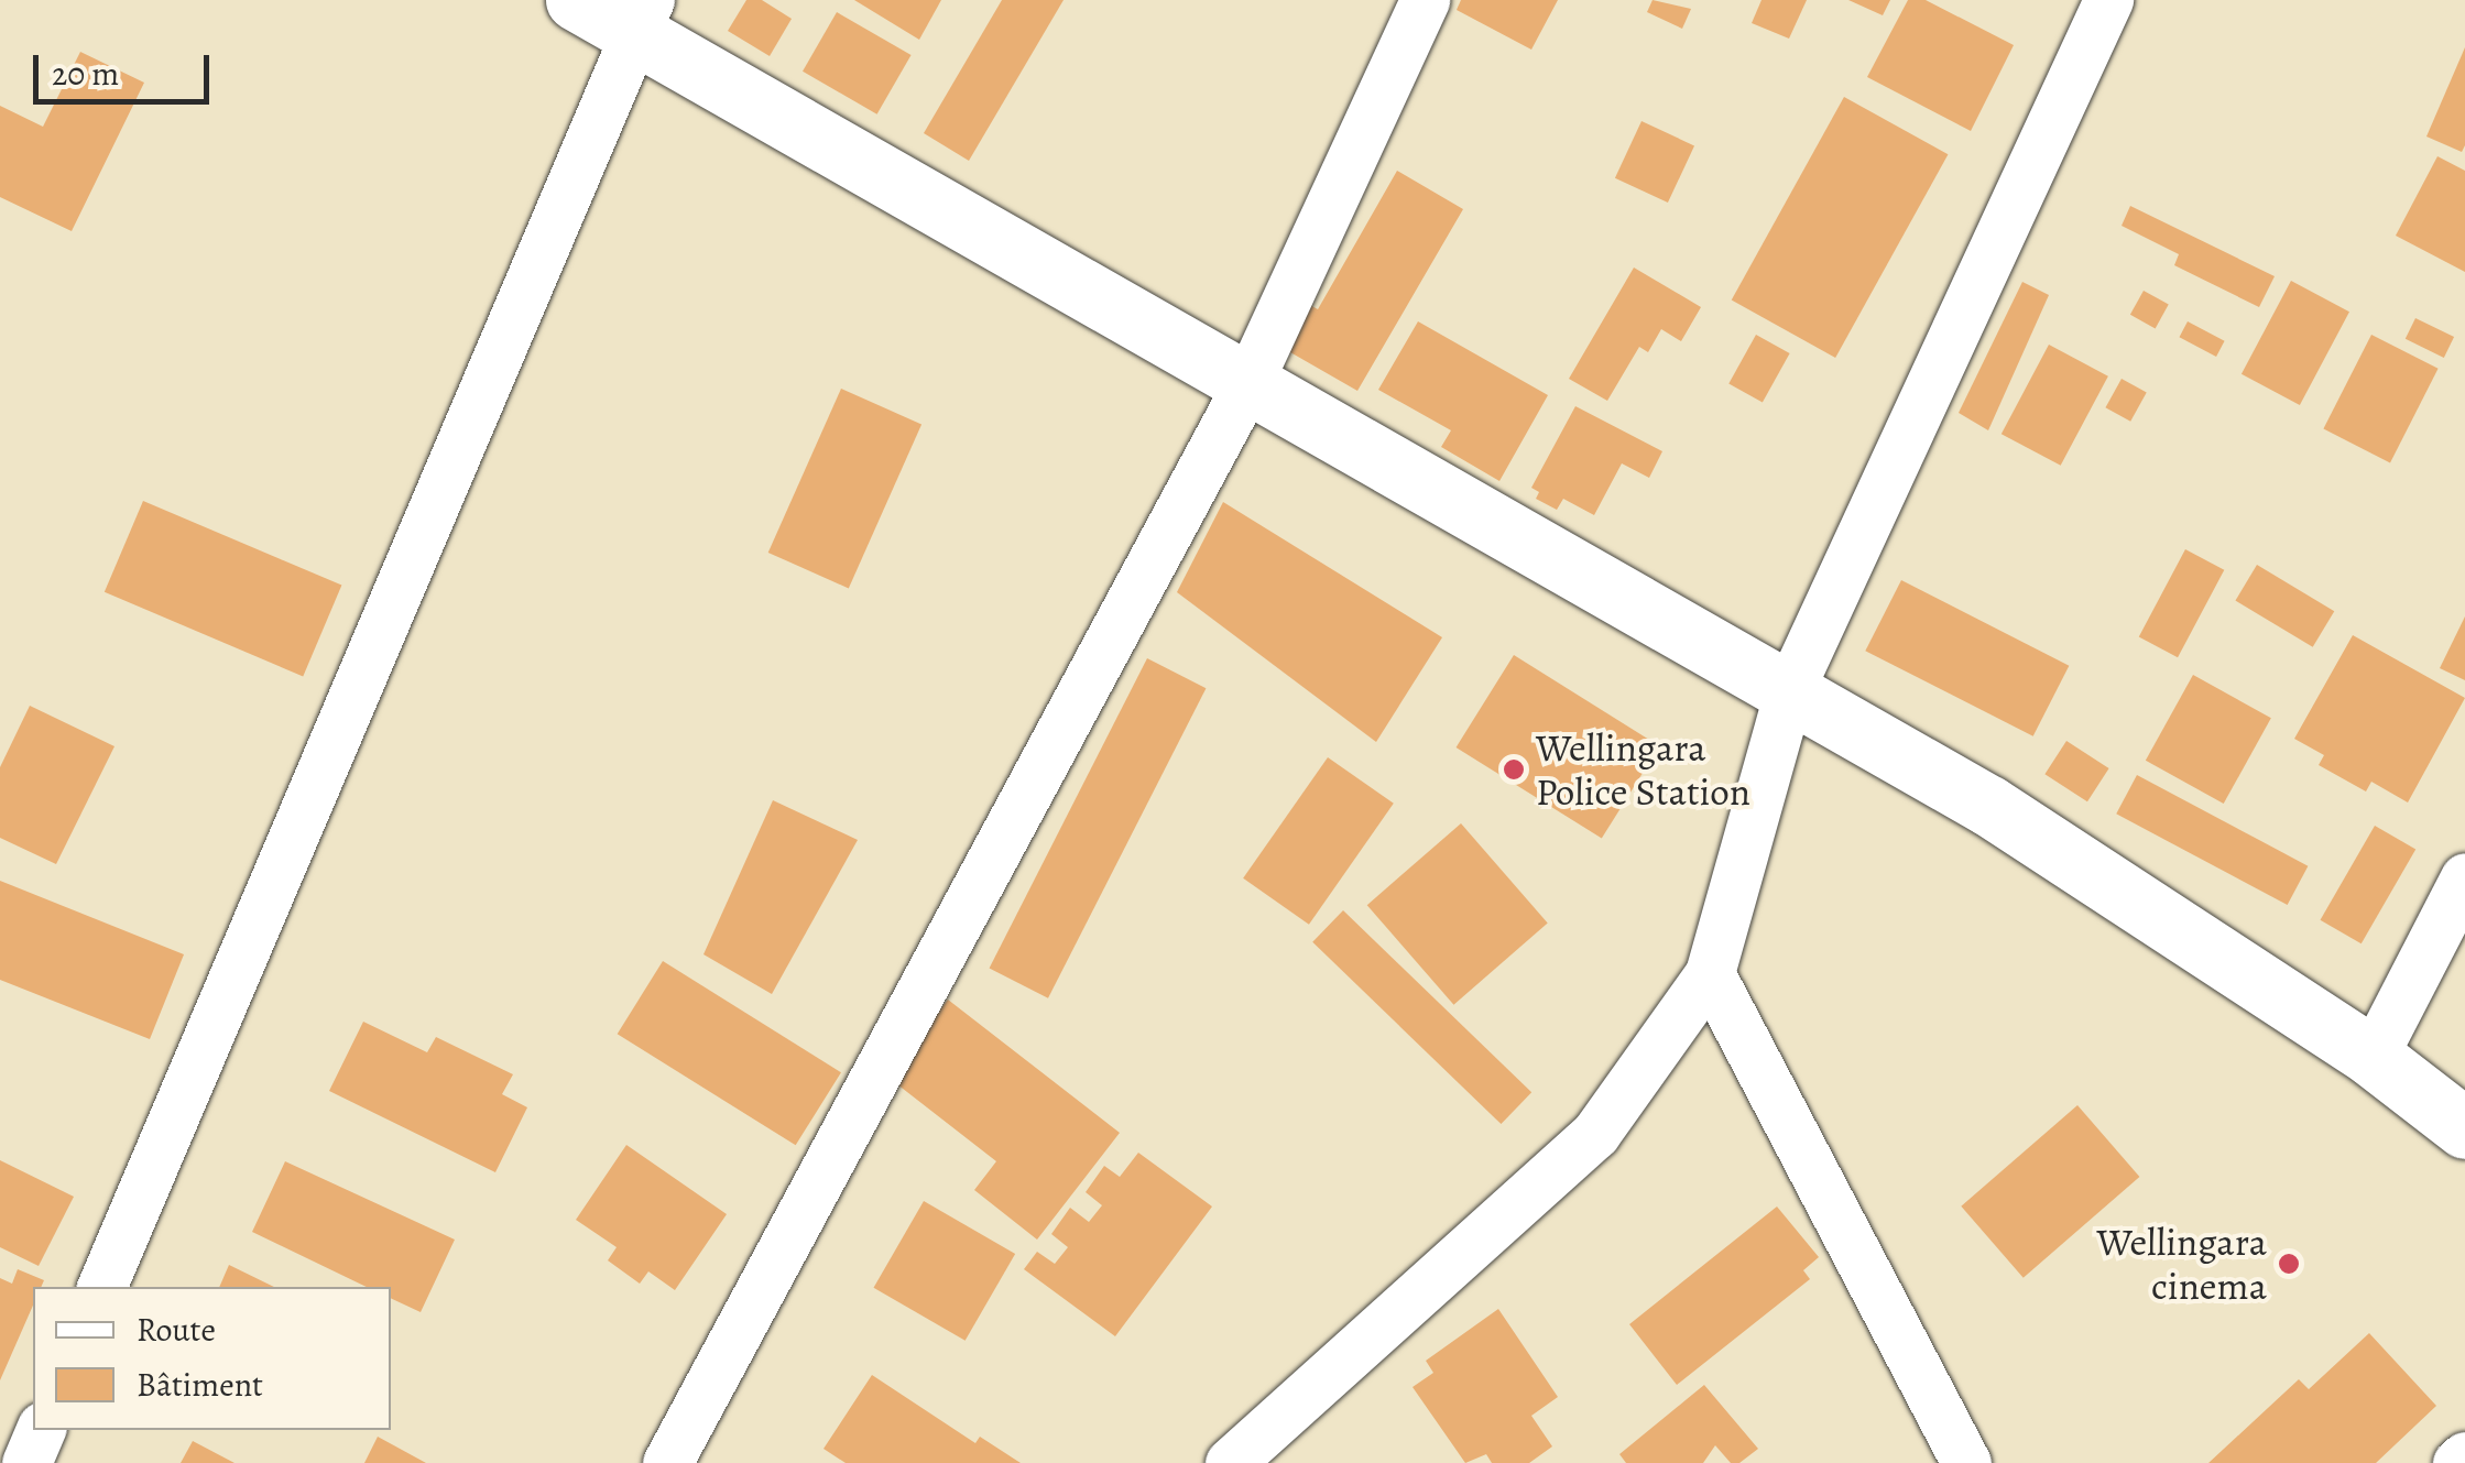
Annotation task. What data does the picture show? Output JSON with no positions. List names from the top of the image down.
{
  "places": ["Wellingara Police Station", "Wellingara cinema"],
  "legend": ["Route", "Bâtiment"],
  "scale_bar": "20 m"
}
